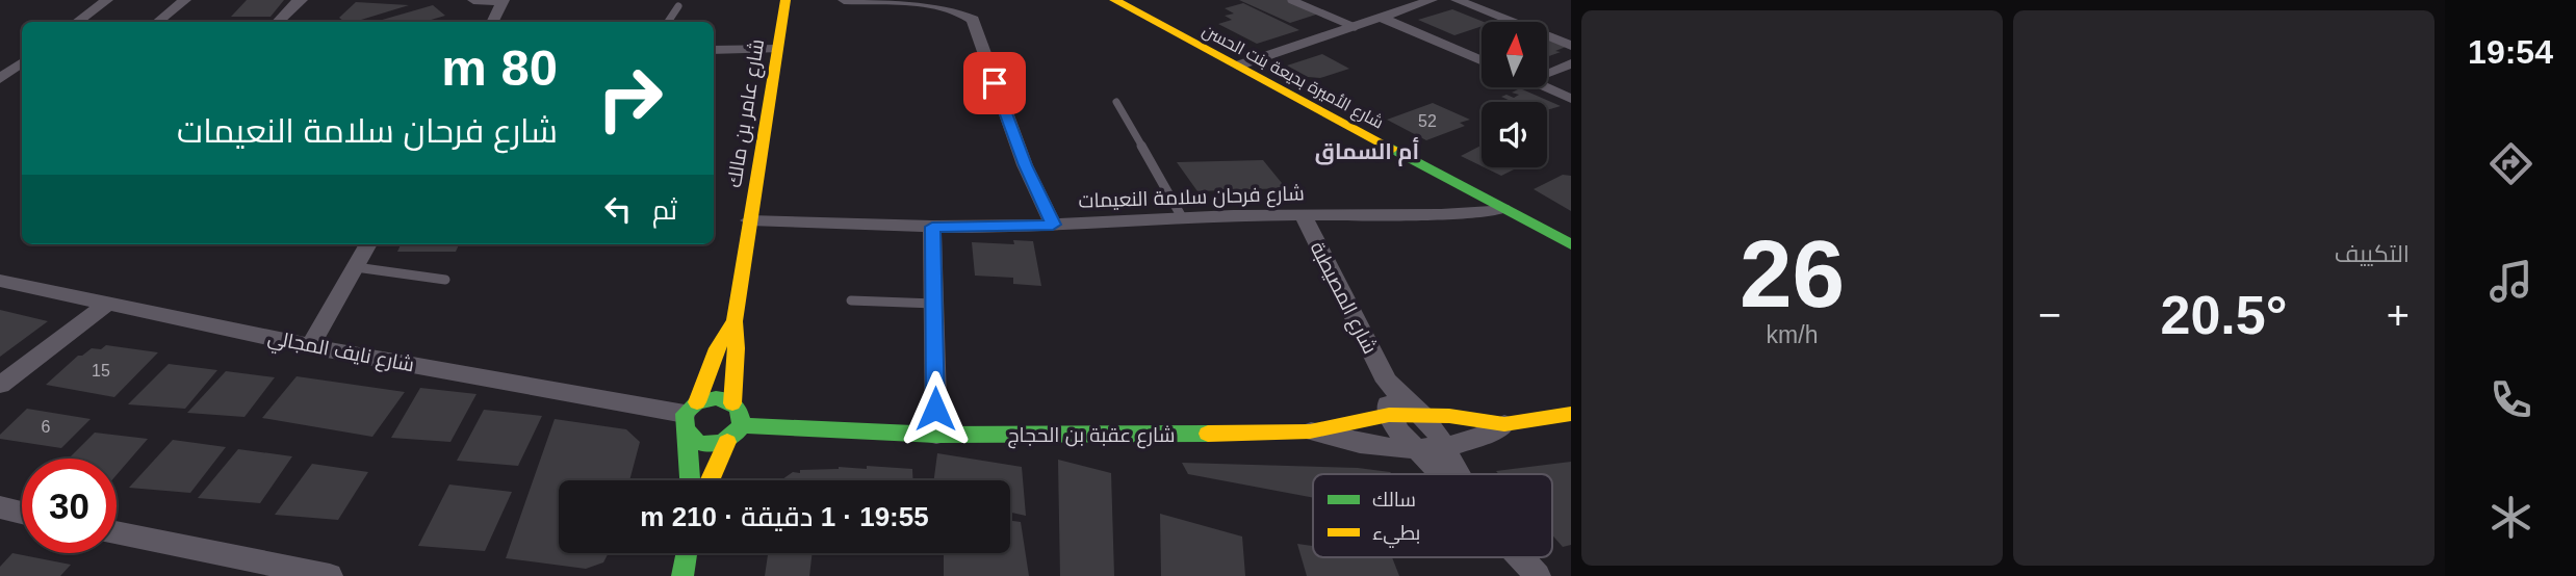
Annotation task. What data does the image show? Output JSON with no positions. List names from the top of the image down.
{
  "streets": {
    "street": [
      "شارع الأميرة بديعة بنت الحسن",
      "شارع عامر بن مالك",
      "شارع فرحان سلامة النعيمات",
      "شارع المصيطبة",
      "شارع نايف المجالي",
      "شارع عقبة بن الحجاج"
    ]
  },
  "crossings": [
    ["شارع الأميرة بديعة بنت الحسن", "شارع فرحان سلامة النعيمات"],
    ["شارع عامر بن مالك", "شارع فرحان سلامة النعيمات"],
    ["شارع عامر بن مالك", "شارع نايف المجالي"],
    ["شارع عامر بن مالك", "شارع عقبة بن الحجاج"],
    ["شارع فرحان سلامة النعيمات", "شارع المصيطبة"],
    ["شارع المصيطبة", "شارع عقبة بن الحجاج"],
    ["شارع نايف المجالي", "شارع عقبة بن الحجاج"]
  ],
  "districts": ["أم السماق"],
  "house_numbers": ["52", "15", "6"],
  "legend": ["سالك", "بطيء"],
  "north": "top",
  "page": {
    "tabs": "19:54",
    "tile": [
      "التكييف",
      ["26", "km/h"]
    ],
    "turn": ["80 m", "شارع فرحان سلامة النعيمات"],
    "then": "ثم",
    "heat": ["−", "20.5°", "+"],
    "limit": "30",
    "trip": "19:55 · 1 دقيقة · 210 m"
  }
}
